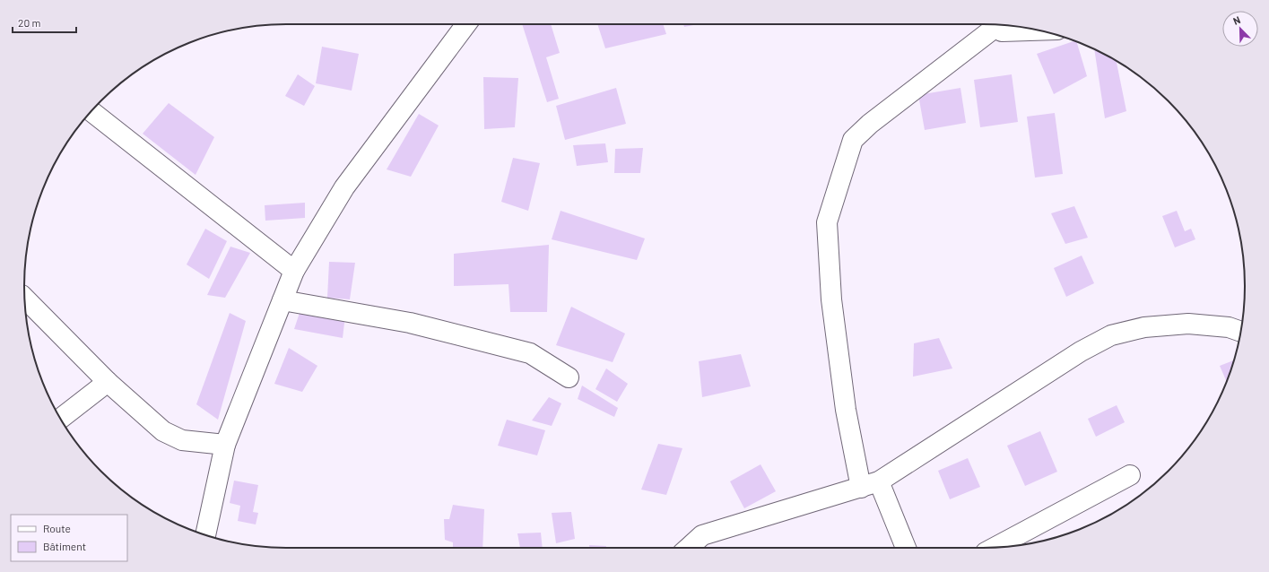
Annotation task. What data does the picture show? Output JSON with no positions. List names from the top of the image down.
{
  "legend": ["Route", "Bâtiment"],
  "scale_bar": "20 m",
  "north": "top left"
}
